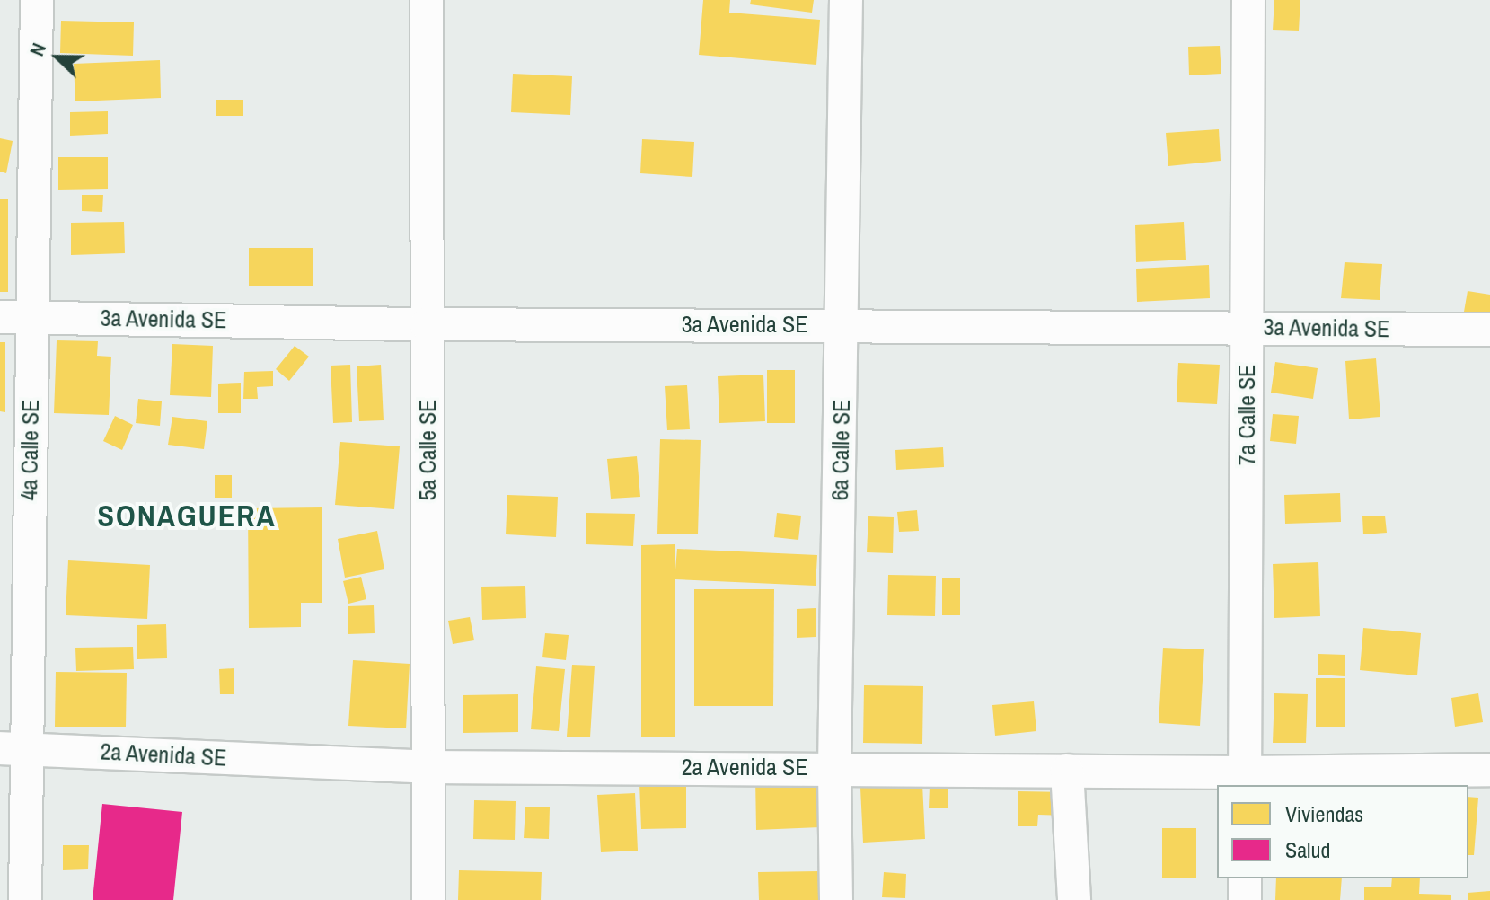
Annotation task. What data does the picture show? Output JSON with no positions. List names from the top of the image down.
{
  "streets": {
    "street": [
      "3a Avenida SE",
      "7a Calle SE",
      "4a Calle SE",
      "5a Calle SE",
      "6a Calle SE",
      "2a Avenida SE"
    ]
  },
  "crossings": [
    ["3a Avenida SE", "7a Calle SE"],
    ["3a Avenida SE", "4a Calle SE"],
    ["3a Avenida SE", "5a Calle SE"],
    ["3a Avenida SE", "6a Calle SE"],
    ["7a Calle SE", "2a Avenida SE"],
    ["4a Calle SE", "2a Avenida SE"],
    ["5a Calle SE", "2a Avenida SE"],
    ["6a Calle SE", "2a Avenida SE"]
  ],
  "districts": ["SONAGUERA"],
  "legend": ["Viviendas", "Salud"],
  "north": "left"
}
